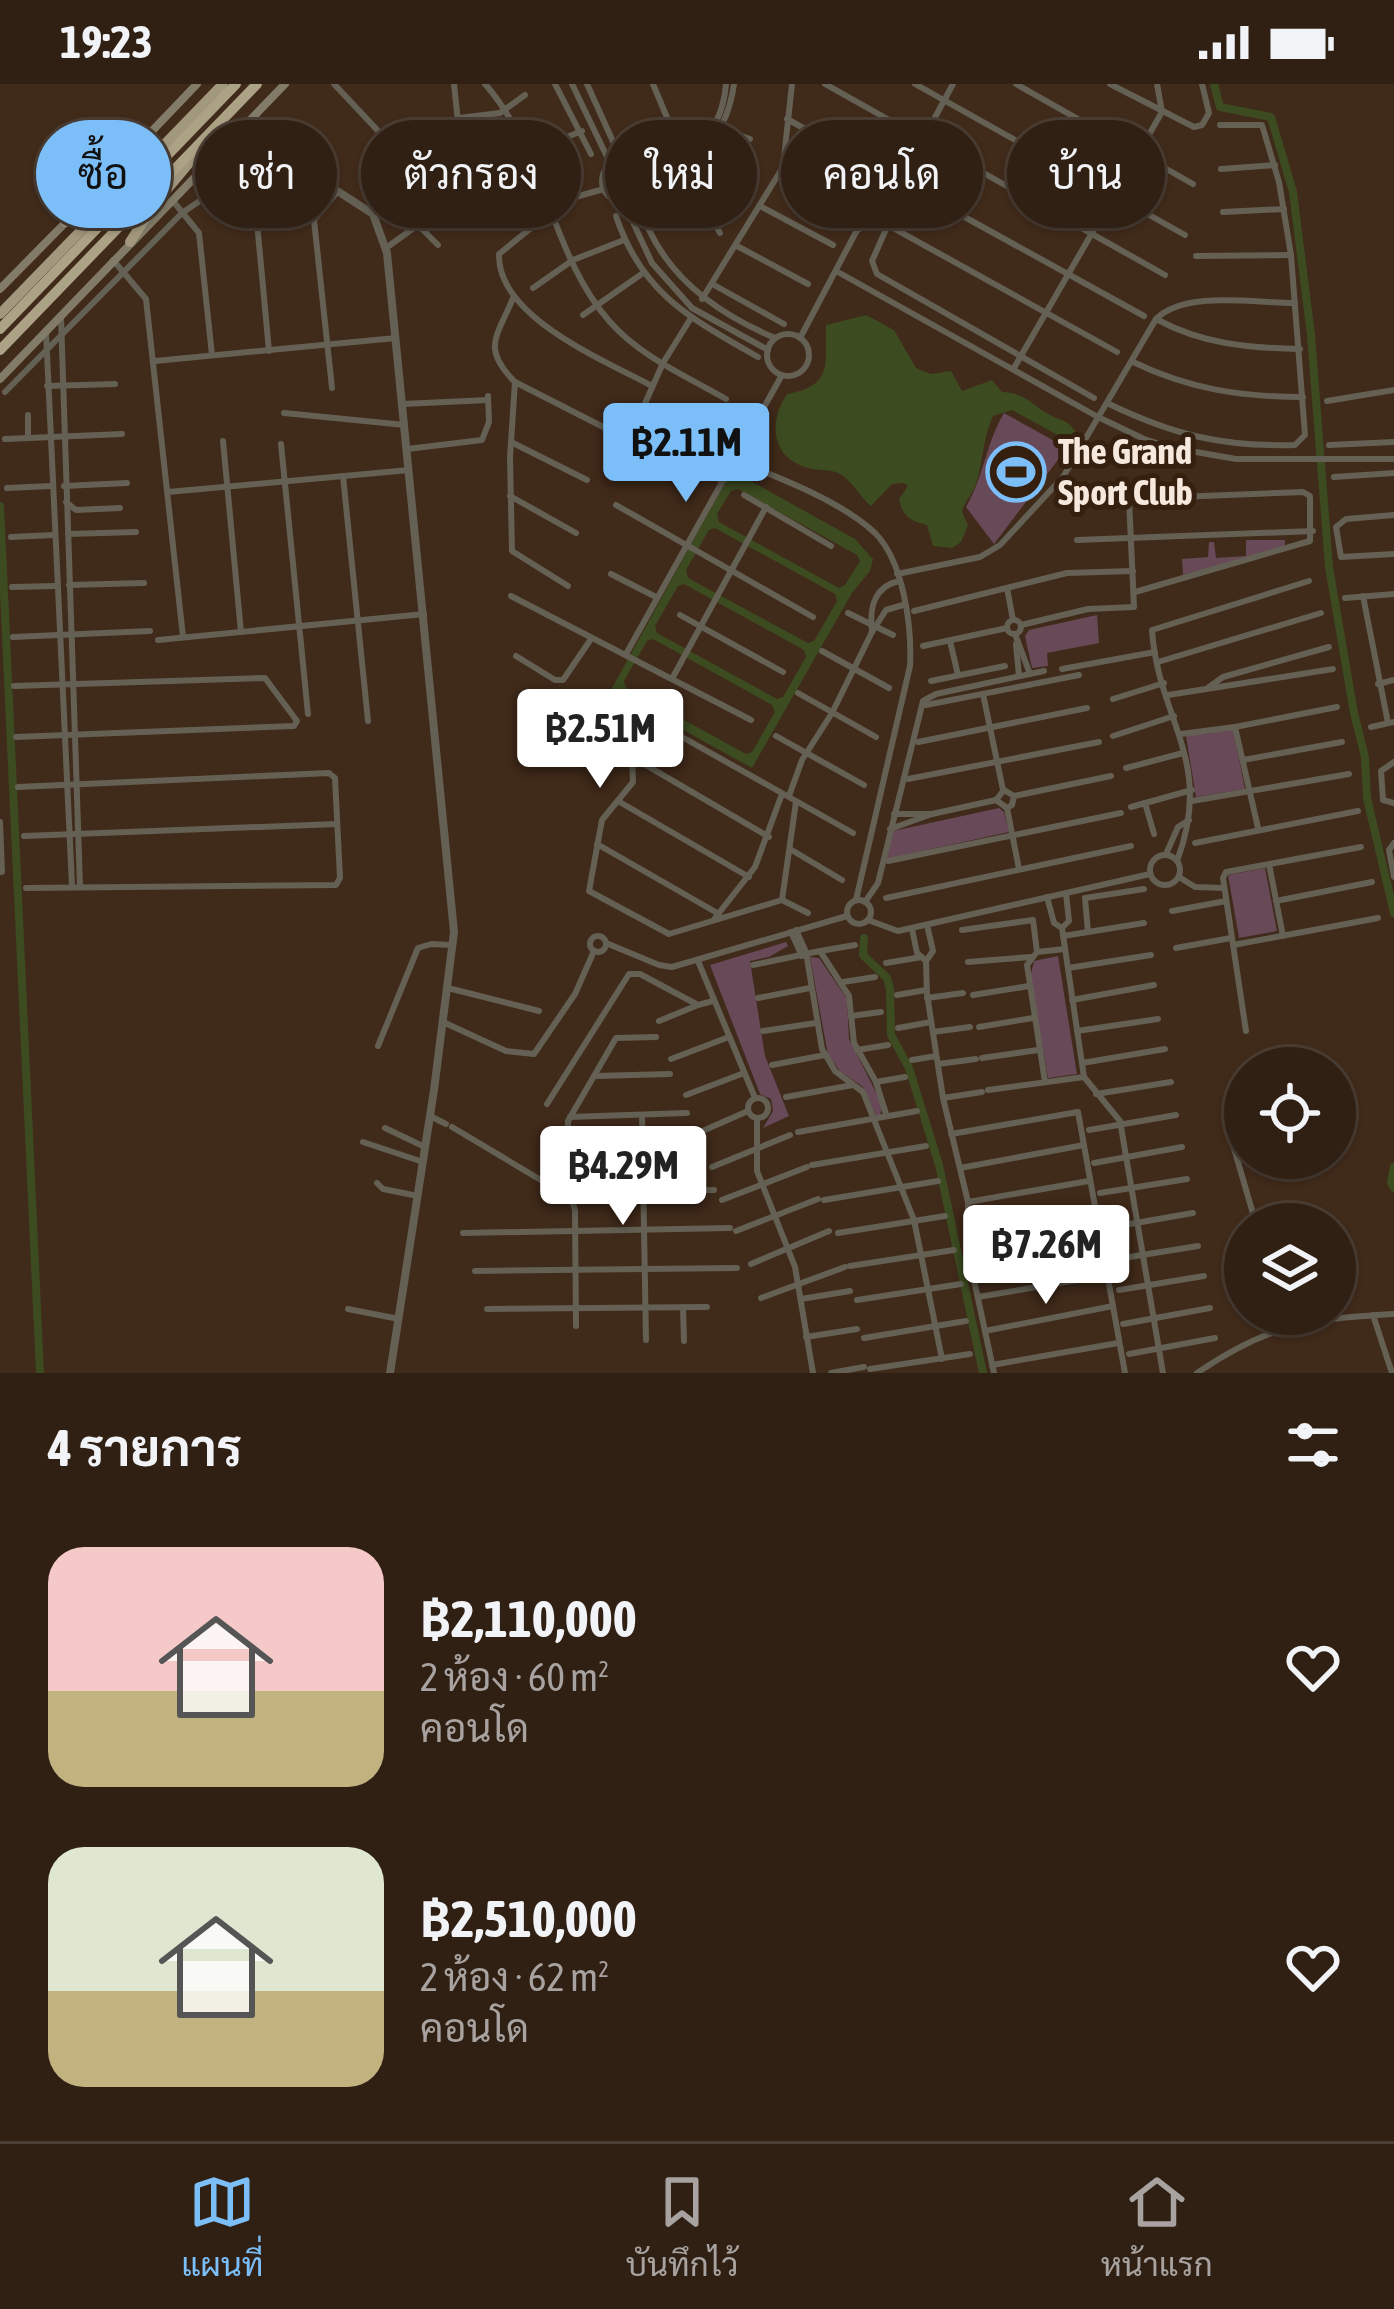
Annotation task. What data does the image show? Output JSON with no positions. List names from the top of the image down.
{
  "places": {
    "sports": ["The Grand Sport Club"]
  },
  "page": {
    "status": "19:23",
    "chip": [
      "ซื้อ",
      "เช่า",
      "ตัวกรอง",
      "ใหม่",
      "คอนโด",
      "บ้าน"
    ],
    "price": [
      "฿2.11M",
      "฿2.51M",
      "฿4.29M",
      "฿7.26M"
    ],
    "heading": "4 รายการ",
    "list": [
      {
        "name": "฿2,110,000",
        "note": "2 ห้อง · 60 m² · คอนโด"
      },
      {
        "name": "฿2,510,000",
        "note": "2 ห้อง · 62 m² · คอนโด"
      }
    ],
    "tabs": ["แผนที่", "บันทึกไว้", "หน้าแรก"]
  }
}
